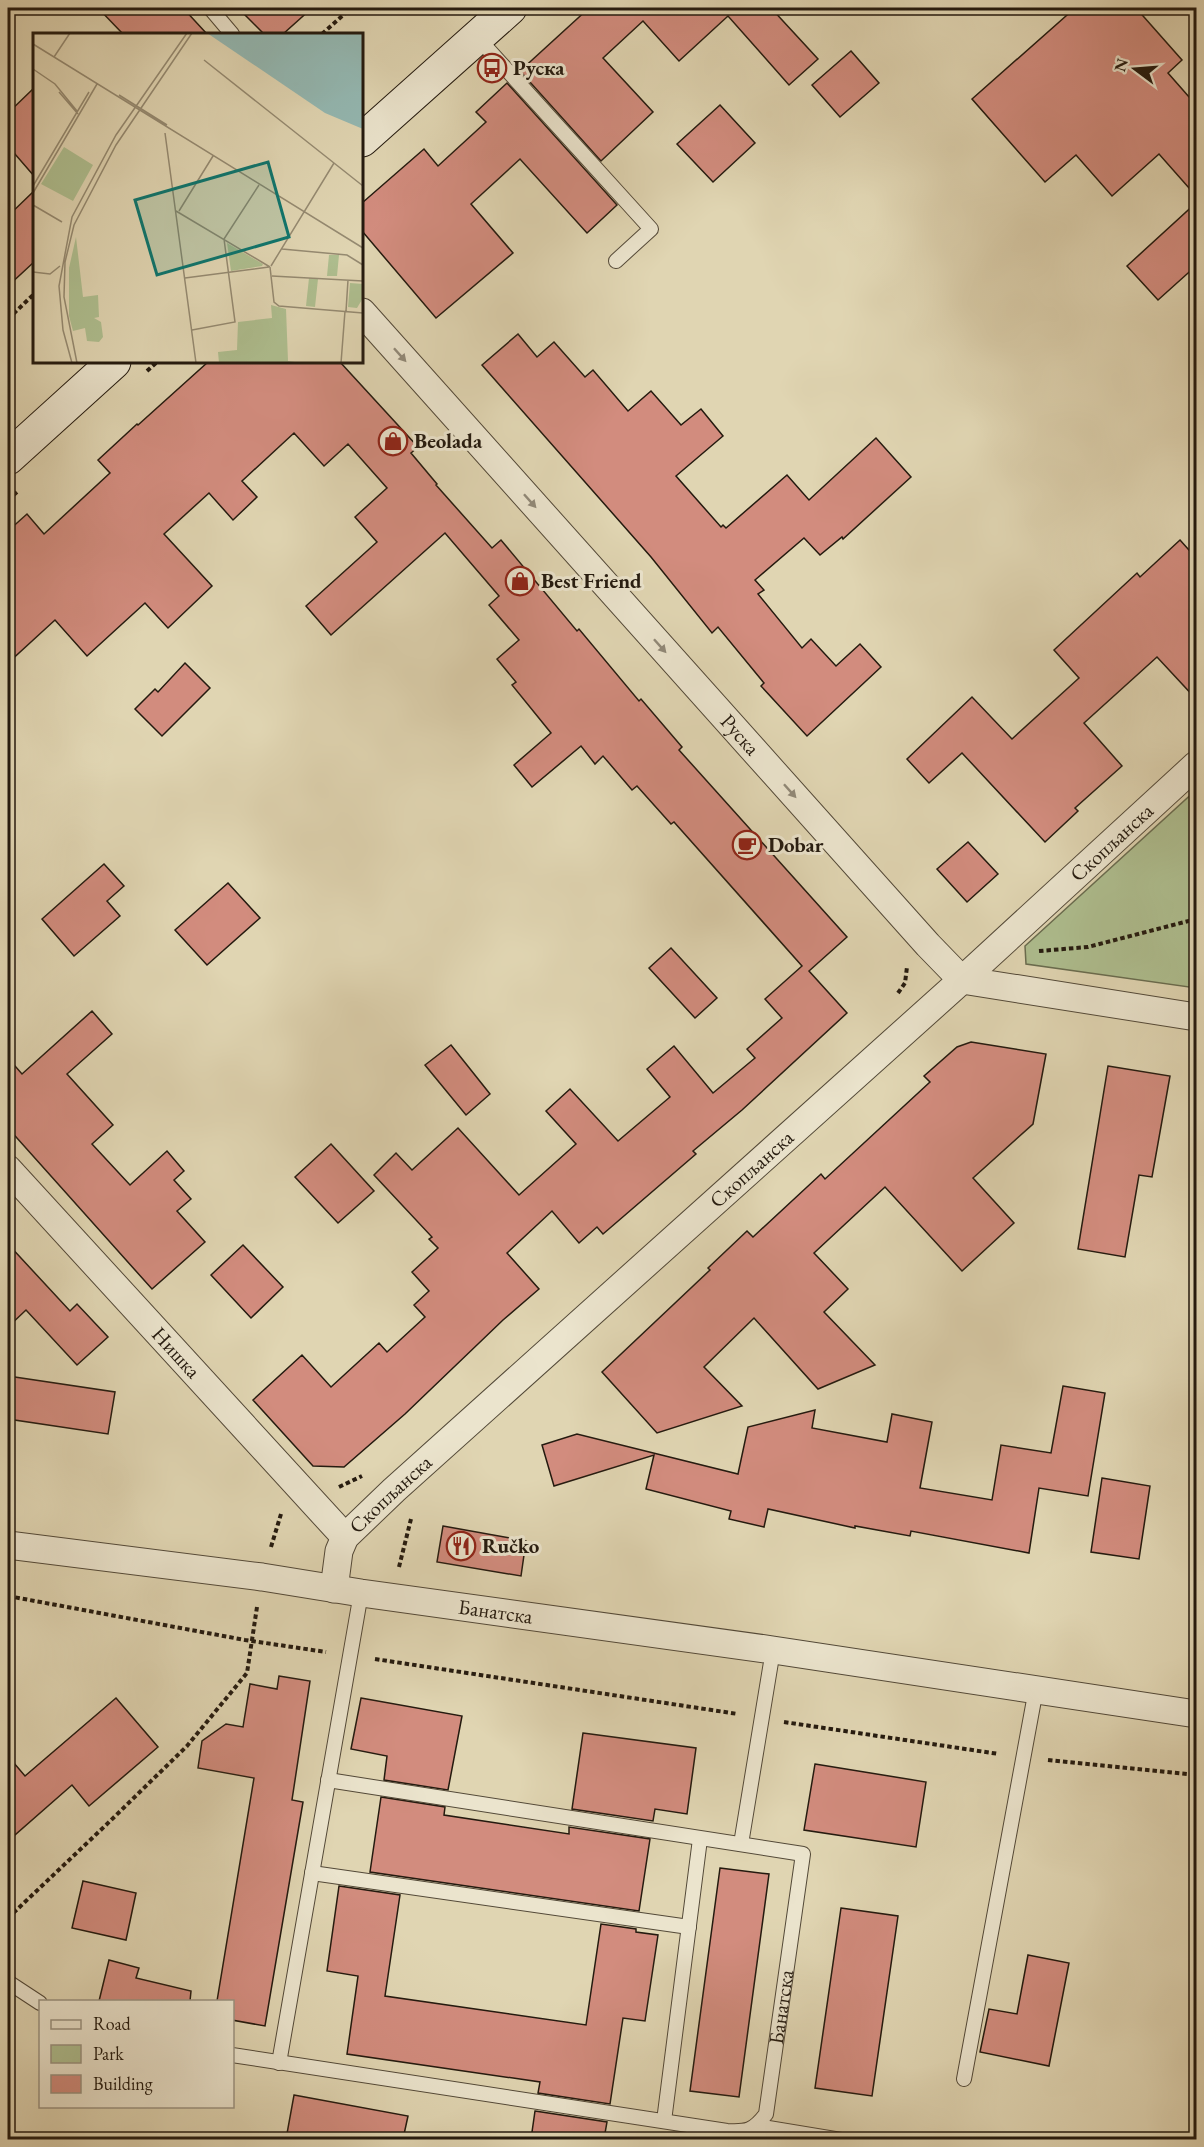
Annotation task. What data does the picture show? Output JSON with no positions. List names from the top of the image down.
{
  "streets": {
    "street": [
      "Руска",
      "Скопљанска",
      "Нишка",
      "Банатска"
    ]
  },
  "crossings": [
    ["Руска", "Скопљанска"],
    ["Скопљанска", "Нишка"],
    ["Скопљанска", "Банатска"]
  ],
  "one_way": ["Руска"],
  "places": {
    "bus stop": ["Руска"],
    "shop": ["Beolada", "Best Friend"],
    "cafe": ["Dobar"],
    "restaurant": ["Ručko"]
  },
  "legend": ["Road", "Park", "Building"],
  "north": "left"
}
